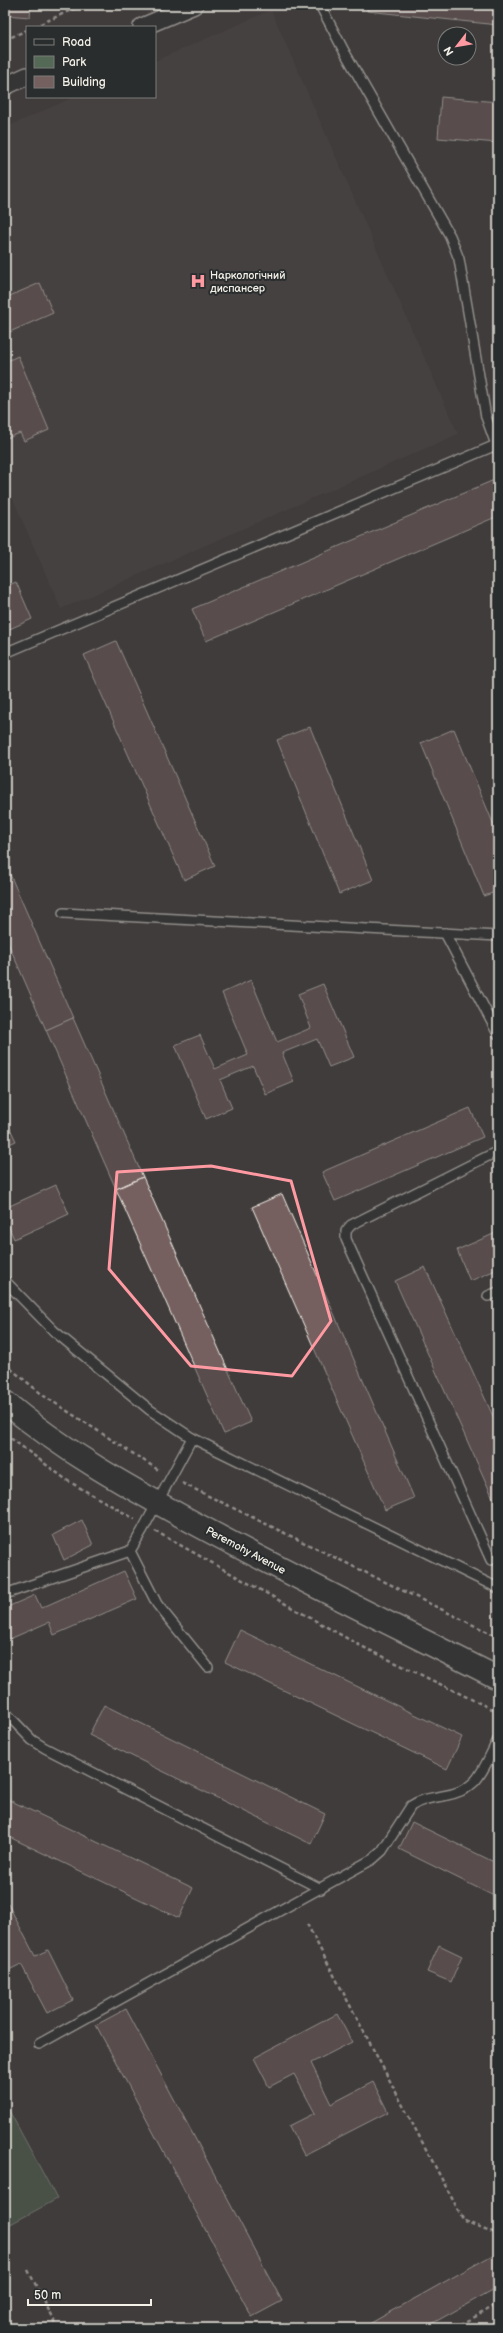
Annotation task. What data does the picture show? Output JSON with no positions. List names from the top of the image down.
{
  "streets": {
    "main road": ["Peremohy Avenue"]
  },
  "places": {
    "hospital": ["Наркологічний диспансер"]
  },
  "legend": ["Road", "Park", "Building"],
  "scale_bar": "50 m",
  "north": "bottom left"
}
